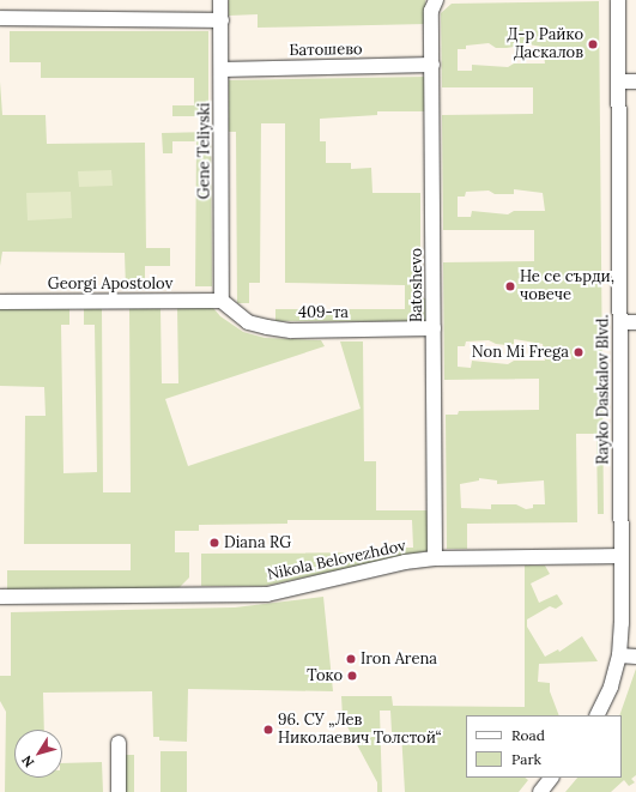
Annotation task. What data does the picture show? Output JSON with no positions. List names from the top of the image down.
{
  "streets": {
    "street": [
      "Батошево",
      "Gene Teliyski",
      "Georgi Apostolov",
      "Batoshevo",
      "409-та",
      "Rayko Daskalov Blvd.",
      "Nikola Belovezhdov"
    ]
  },
  "crossings": [
    ["Батошево", "Gene Teliyski"],
    ["Батошево", "Batoshevo"],
    ["Gene Teliyski", "Georgi Apostolov"],
    ["Gene Teliyski", "409-та"],
    ["Georgi Apostolov", "409-та"],
    ["Batoshevo", "409-та"],
    ["Batoshevo", "Nikola Belovezhdov"],
    ["Rayko Daskalov Blvd.", "Nikola Belovezhdov"]
  ],
  "places": [
    "Д-р Райко Даскалов",
    "Не се сърди, човече",
    "Non Mi Frega",
    "Diana RG",
    "Iron Arena",
    "Токо",
    "96. СУ „Лев Николаевич Толстой“"
  ],
  "legend": ["Road", "Park"],
  "north": "bottom left"
}
